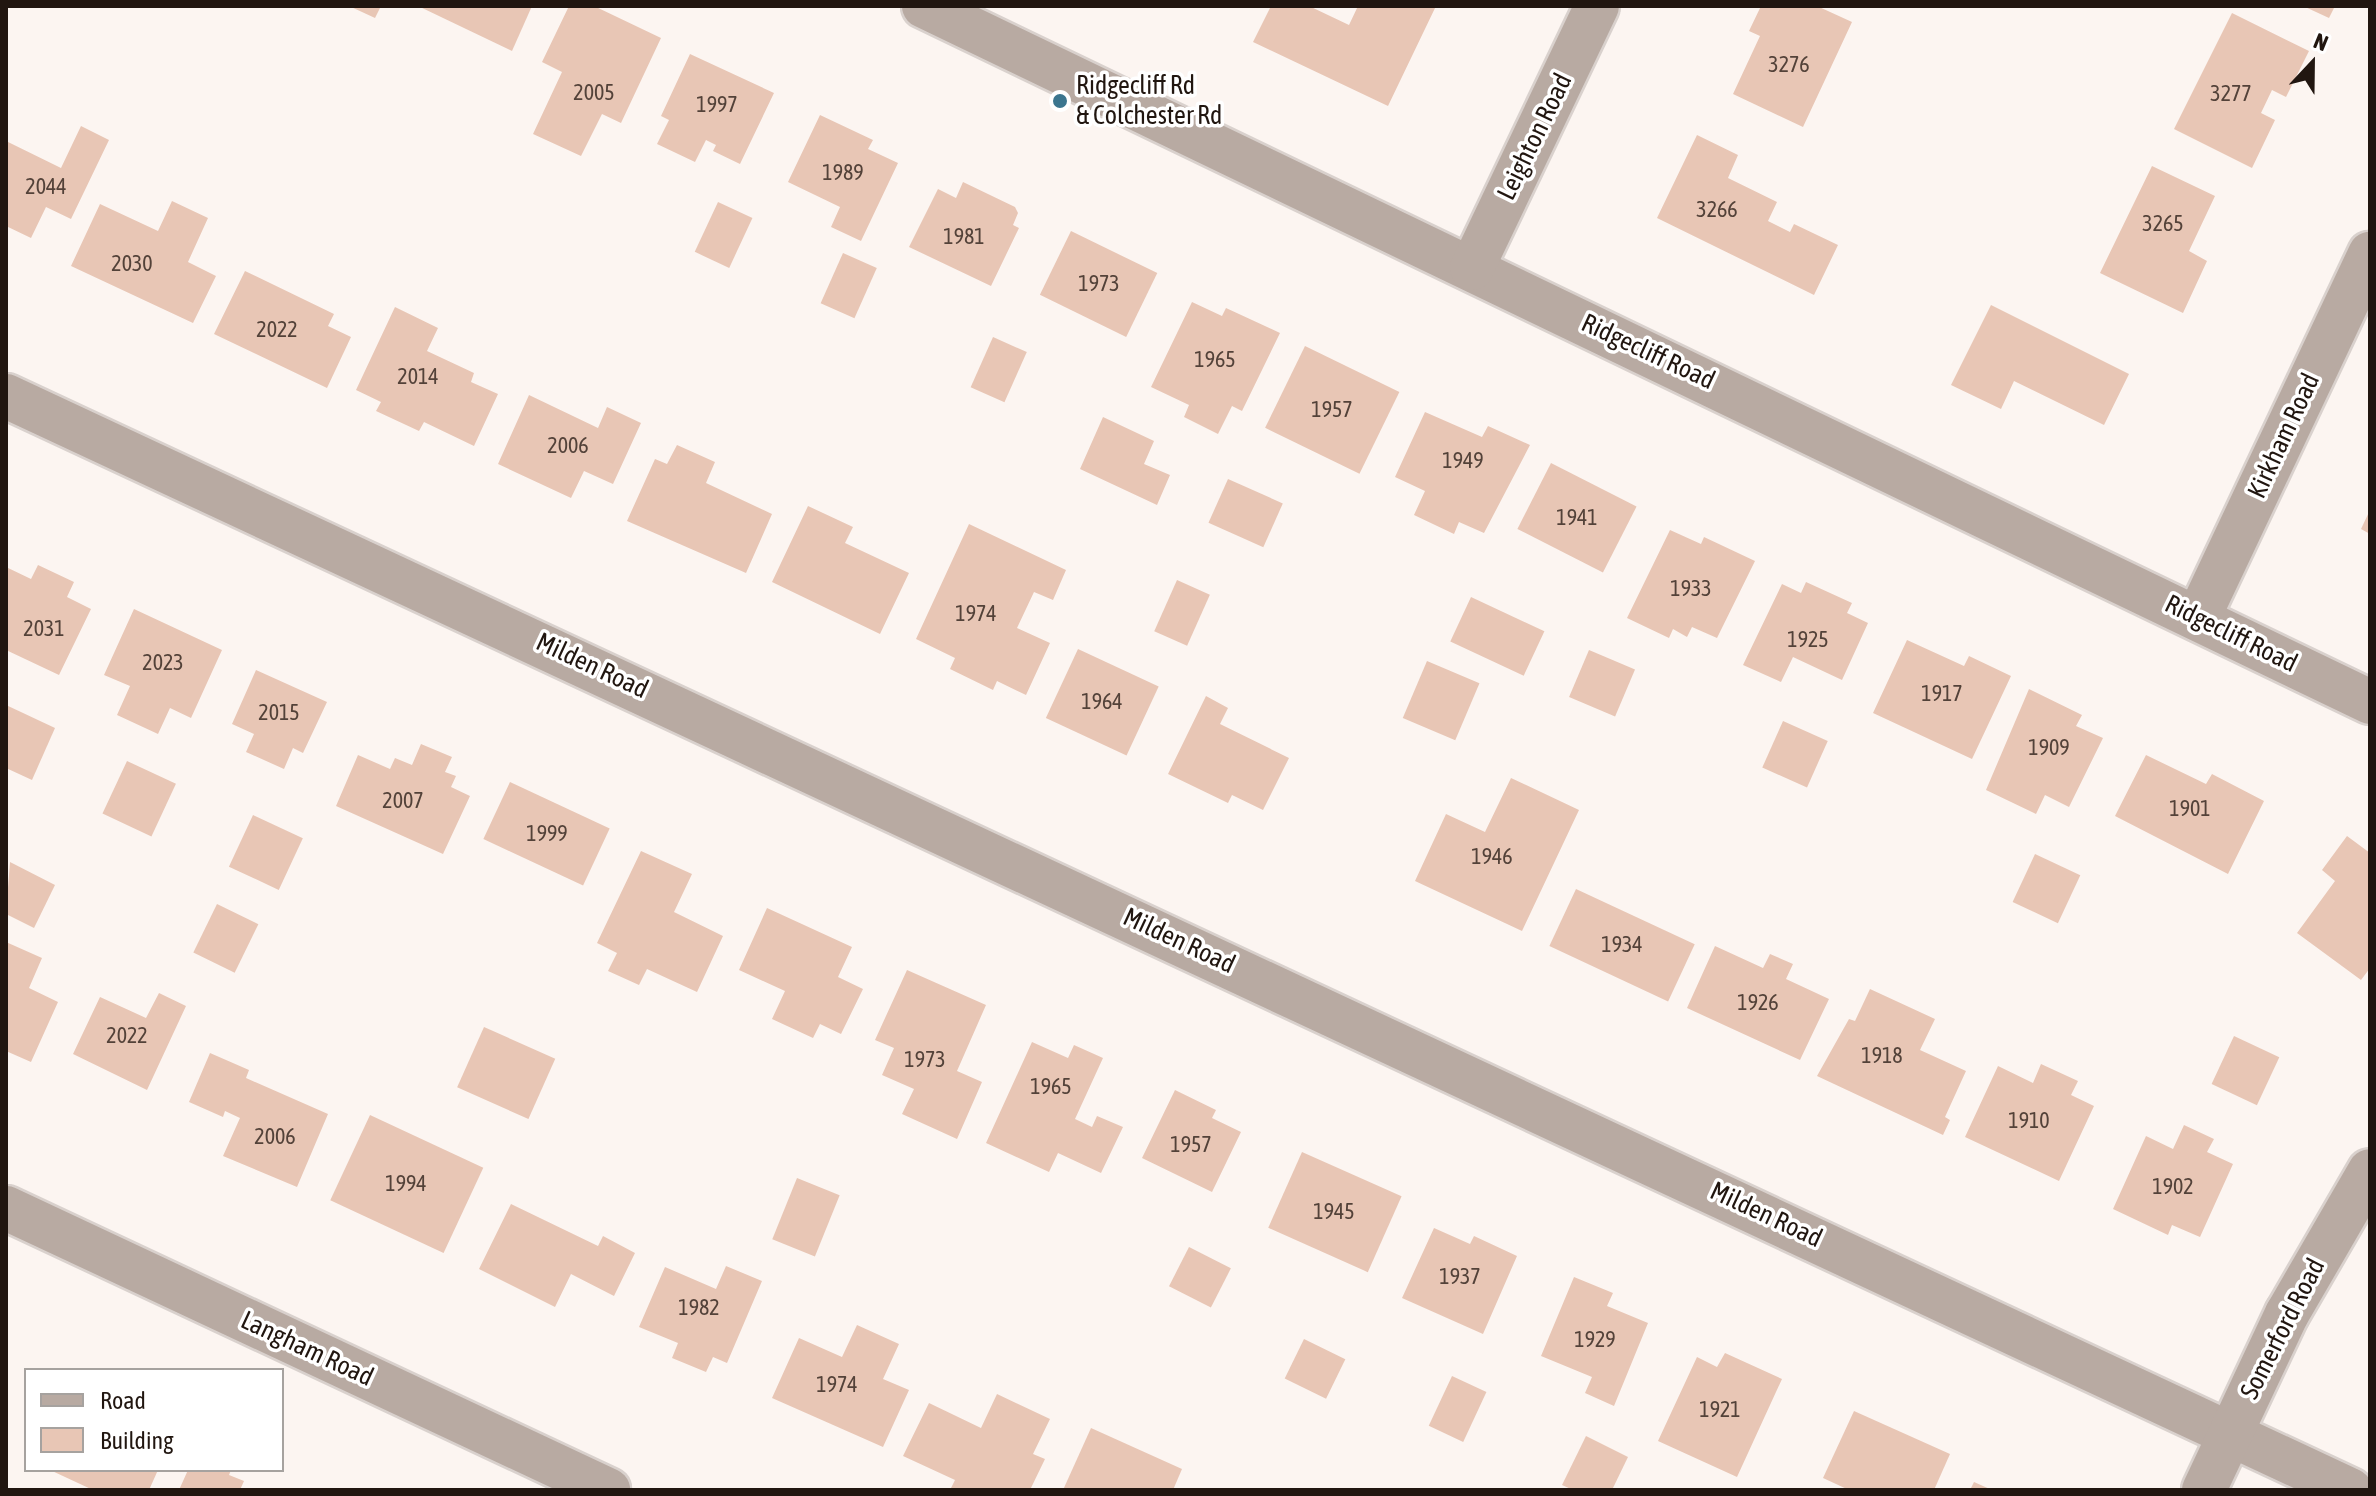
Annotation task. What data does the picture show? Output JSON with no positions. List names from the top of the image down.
{
  "streets": {
    "street": [
      "Leighton Road",
      "Ridgecliff Road",
      "Kirkham Road",
      "Milden Road",
      "Somerford Road",
      "Langham Road"
    ]
  },
  "crossings": [
    ["Leighton Road", "Ridgecliff Road"],
    ["Ridgecliff Road", "Kirkham Road"],
    ["Milden Road", "Somerford Road"]
  ],
  "places": ["Ridgecliff Rd & Colchester Rd"],
  "house_numbers": [
    "3276",
    "2005",
    "3277",
    "1997",
    "1989",
    "2044",
    "3266",
    "3265",
    "1981",
    "2030",
    "1973",
    "2022",
    "1965",
    "2014",
    "1957",
    "2006",
    "1949",
    "1941",
    "1933",
    "1974",
    "2031",
    "1925",
    "2023",
    "1917",
    "1964",
    "2015",
    "1909",
    "2007",
    "1901",
    "1999",
    "1946",
    "1934",
    "1926",
    "2022",
    "1918",
    "1973",
    "1965",
    "1910",
    "2006",
    "1957",
    "1994",
    "1902",
    "1945",
    "1937",
    "1982",
    "1929",
    "1974",
    "1921"
  ],
  "legend": ["Road", "Building"],
  "north": "top"
}
